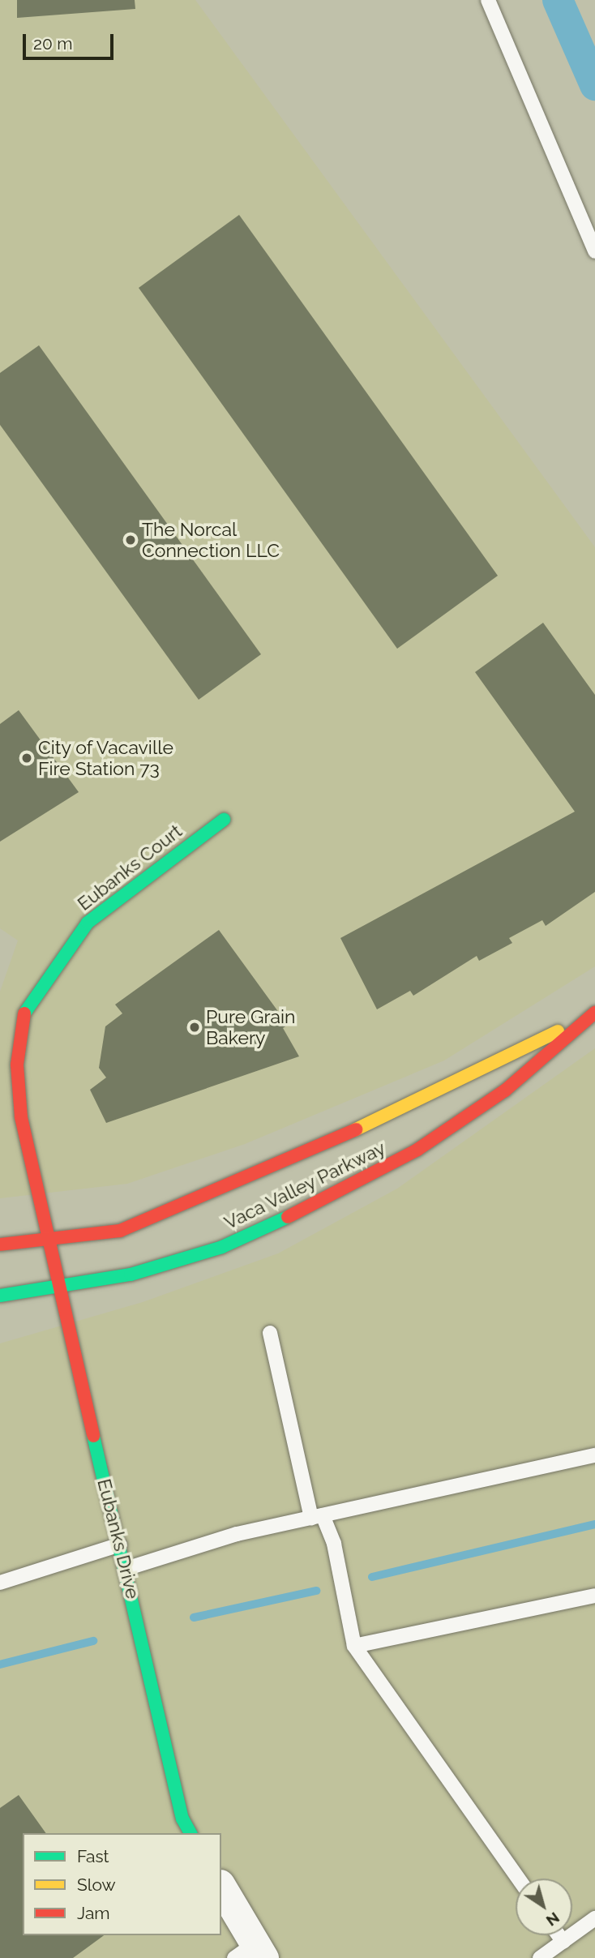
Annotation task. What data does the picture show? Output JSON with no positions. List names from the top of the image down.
{
  "streets": {
    "street": ["Eubanks Court", "Vaca Valley Parkway", "Eubanks Drive"]
  },
  "crossings": [
    ["Eubanks Court", "Vaca Valley Parkway"],
    ["Eubanks Court", "Eubanks Drive"],
    ["Vaca Valley Parkway", "Eubanks Drive"]
  ],
  "places": ["The Norcal Connection LLC", "City of Vacaville Fire Station 73", "Pure Grain Bakery"],
  "legend": ["Fast", "Slow", "Jam"],
  "scale_bar": "20 m",
  "north": "bottom right"
}
